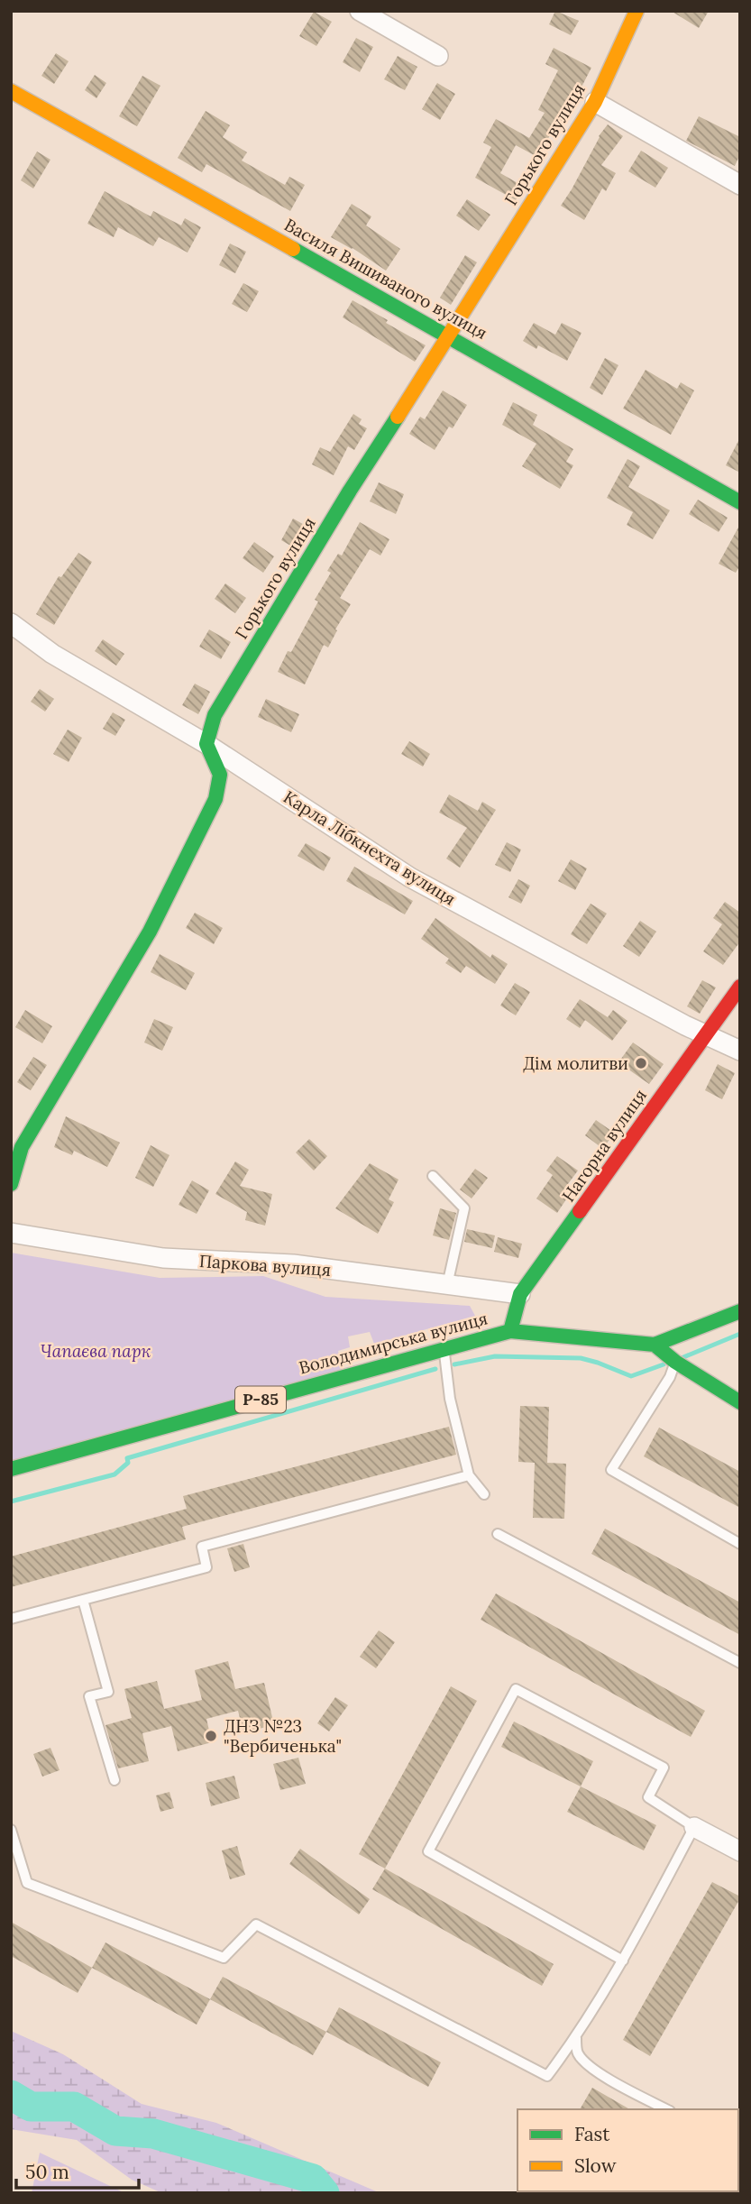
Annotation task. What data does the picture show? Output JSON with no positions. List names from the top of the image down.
{
  "streets": {
    "street": [
      "Горького вулиця",
      "Василя Вишиваного вулиця",
      "Карла Лібкнехта вулиця",
      "Нагорна вулиця",
      "Паркова вулиця",
      "Володимирська вулиця",
      "Р-85"
    ]
  },
  "crossings": [
    ["Горького вулиця", "Василя Вишиваного вулиця"],
    ["Горького вулиця", "Карла Лібкнехта вулиця"],
    ["Карла Лібкнехта вулиця", "Нагорна вулиця"],
    ["Нагорна вулиця", "Паркова вулиця"],
    ["Нагорна вулиця", "Володимирська вулиця"]
  ],
  "parks": ["Чапаєва парк"],
  "places": ["Дім молитви", "ДНЗ №23 \"Вербиченька\""],
  "legend": ["Fast", "Slow"],
  "scale_bar": "50 m"
}
